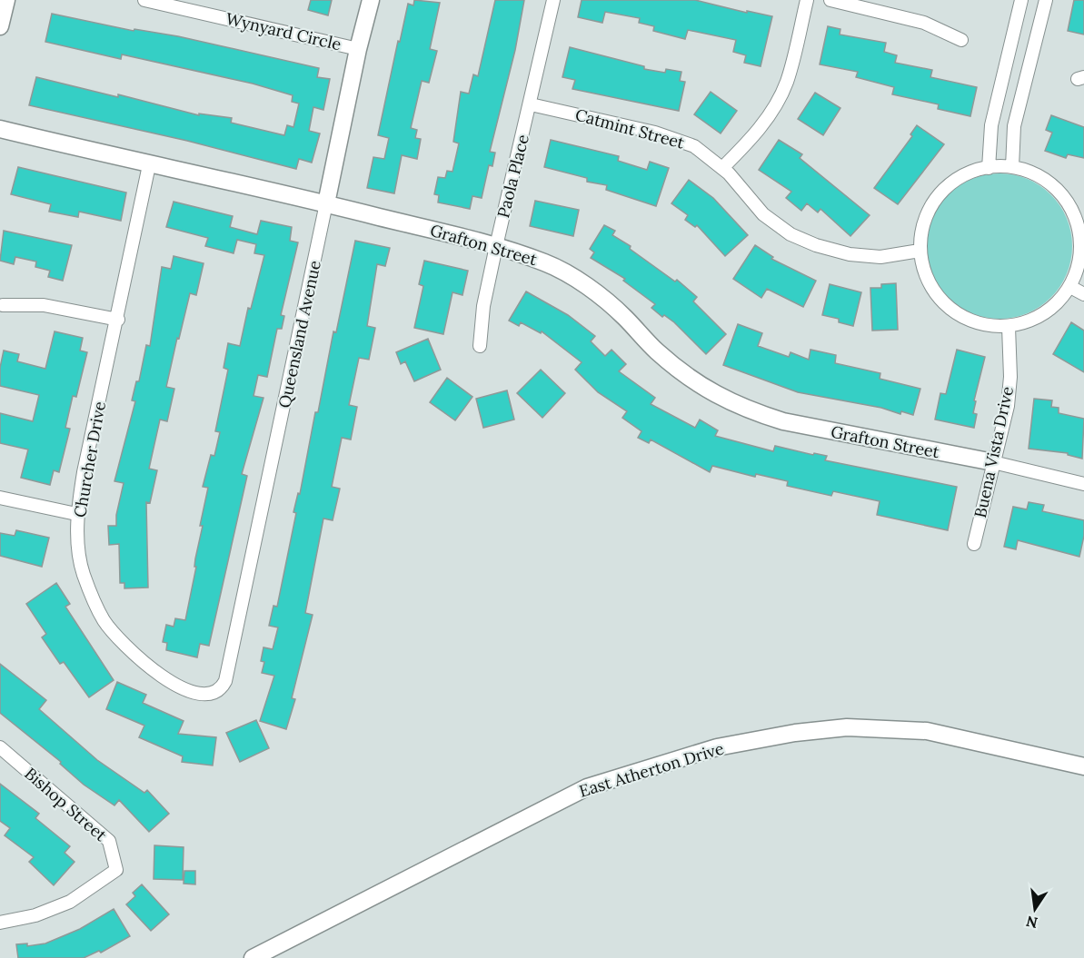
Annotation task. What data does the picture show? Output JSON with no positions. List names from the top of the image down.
{
  "streets": {
    "street": [
      "Wynyard Circle",
      "Catmint Street",
      "Paola Place",
      "Grafton Street",
      "Queensland Avenue",
      "Buena Vista Drive",
      "Churcher Drive",
      "East Atherton Drive",
      "Bishop Street"
    ]
  },
  "crossings": [
    ["Wynyard Circle", "Queensland Avenue"],
    ["Catmint Street", "Paola Place"],
    ["Catmint Street", "Buena Vista Drive"],
    ["Paola Place", "Grafton Street"],
    ["Grafton Street", "Queensland Avenue"],
    ["Grafton Street", "Buena Vista Drive"],
    ["Grafton Street", "Churcher Drive"],
    ["Queensland Avenue", "Churcher Drive"]
  ],
  "north": "bottom"
}
